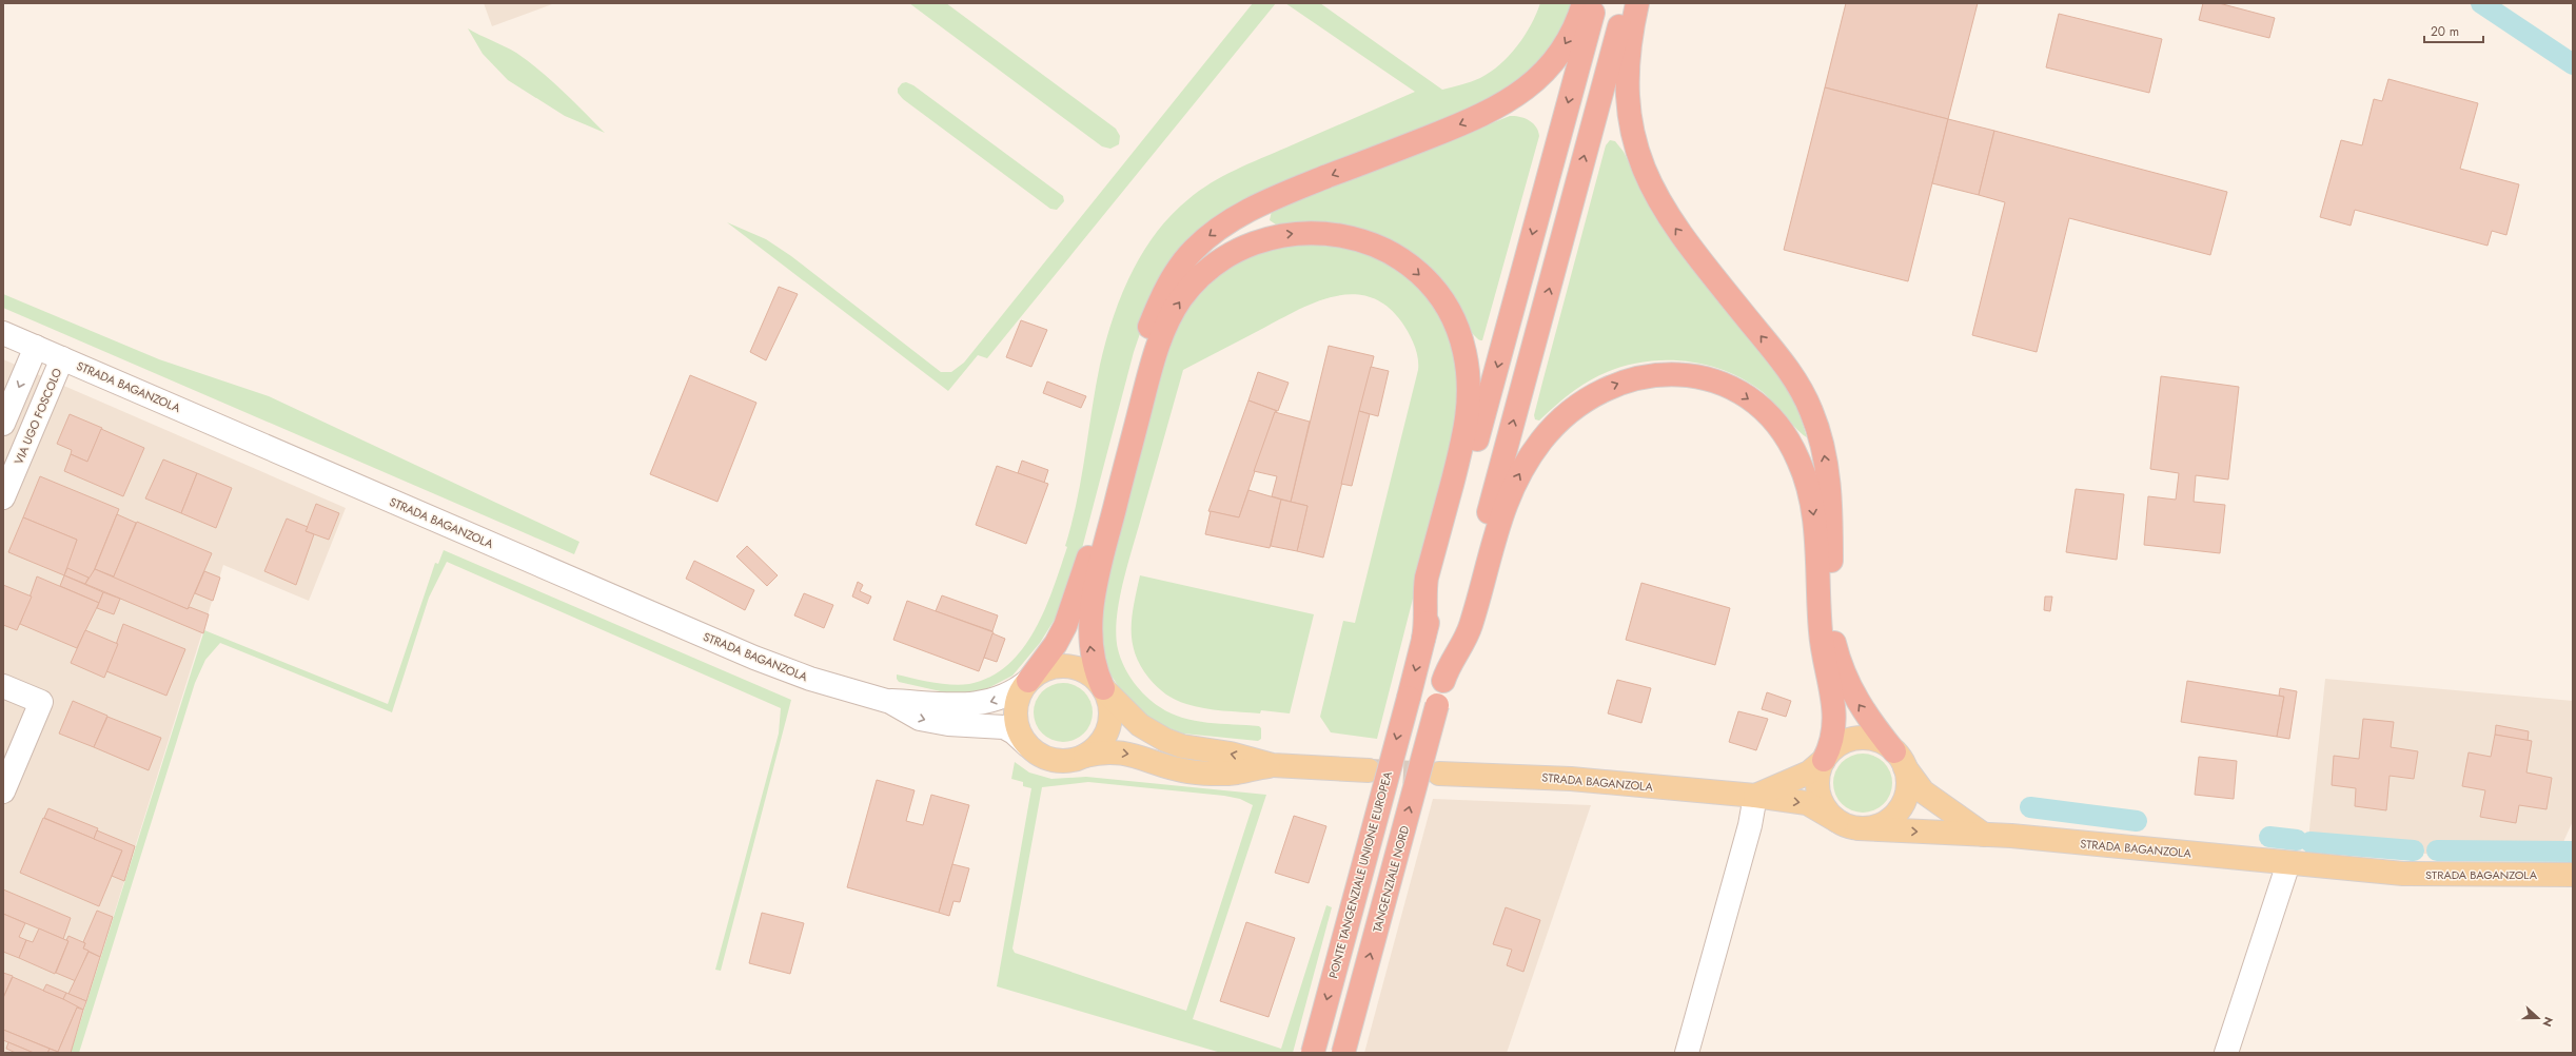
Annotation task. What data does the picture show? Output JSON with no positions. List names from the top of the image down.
{
  "streets": {
    "highway": ["PONTE TANGENZIALE UNIONE EUROPEA", "TANGENZIALE NORD"],
    "main road": ["STRADA BAGANZOLA"],
    "street": ["VIA UGO FOSCOLO"]
  },
  "crossings": [
    ["STRADA BAGANZOLA", "VIA UGO FOSCOLO"]
  ],
  "one_way": ["PONTE TANGENZIALE UNIONE EUROPEA", "TANGENZIALE NORD"],
  "scale_bar": "20 m",
  "north": "right"
}
